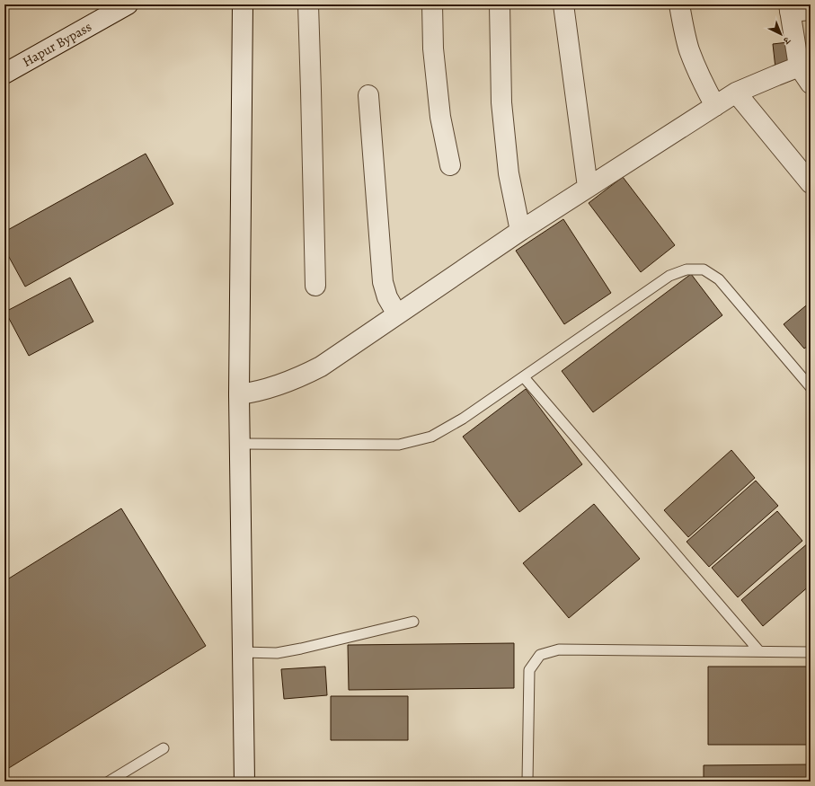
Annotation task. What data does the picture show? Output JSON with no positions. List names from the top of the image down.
{
  "streets": {
    "street": ["Hapur Bypass"]
  },
  "north": "bottom right"
}
